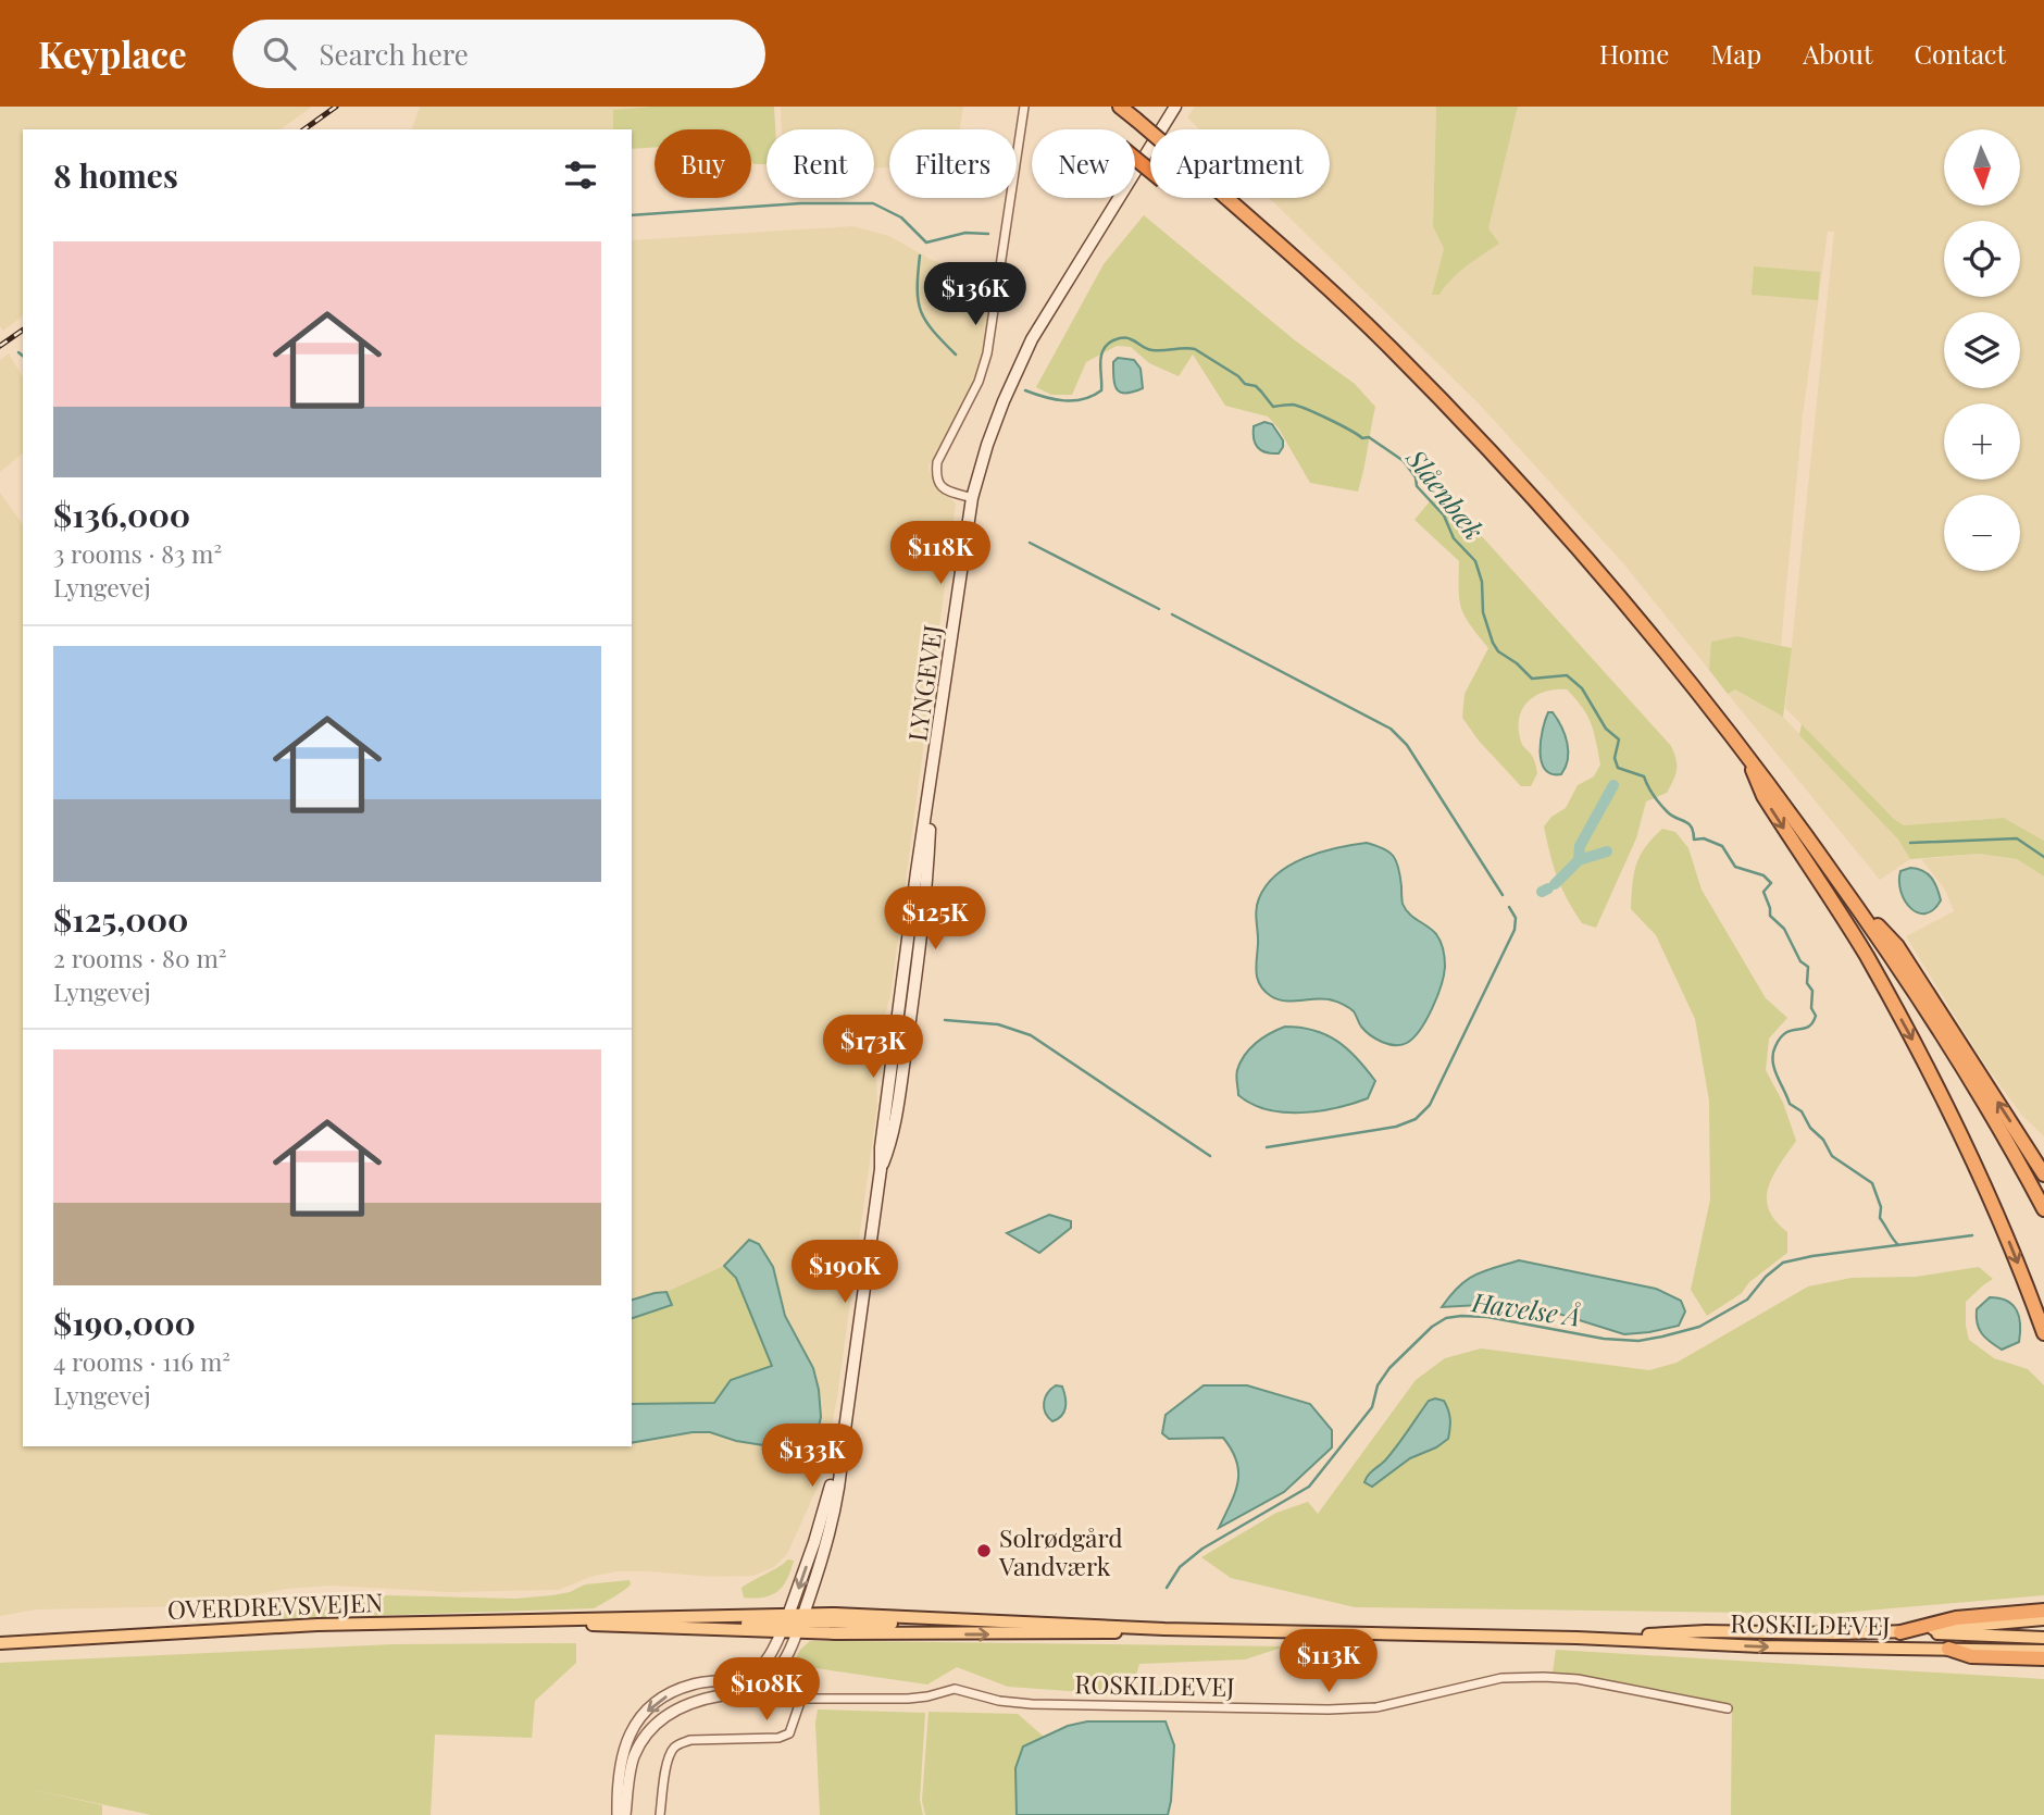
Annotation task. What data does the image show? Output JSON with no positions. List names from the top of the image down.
{
  "streets": {
    "main road": ["LYNGEVEJ", "OVERDREVSVEJEN", "ROSKILDEVEJ"]
  },
  "crossings": [
    ["LYNGEVEJ", "OVERDREVSVEJEN"],
    ["LYNGEVEJ", "ROSKILDEVEJ"],
    ["OVERDREVSVEJEN", "ROSKILDEVEJ"]
  ],
  "water": ["Slåenbæk", "Havelse Å"],
  "places": ["Solrødgård Vandværk"],
  "north": "bottom",
  "page": {
    "header": "Keyplace",
    "search": "Search here",
    "nav": [
      "Home",
      "Map",
      "About",
      "Contact"
    ],
    "map_buttons": ["+", "−"],
    "chip": [
      "Buy",
      "Rent",
      "Filters",
      "New",
      "Apartment"
    ],
    "heading": "8 homes",
    "list": [
      {
        "name": "$136,000",
        "note": "3 rooms · 83 m² · Lyngevej"
      },
      {
        "name": "$125,000",
        "note": "2 rooms · 80 m² · Lyngevej"
      },
      {
        "name": "$190,000",
        "note": "4 rooms · 116 m² · Lyngevej"
      }
    ],
    "price": [
      "$136K",
      "$118K",
      "$125K",
      "$173K",
      "$190K",
      "$133K",
      "$113K",
      "$108K"
    ]
  }
}
